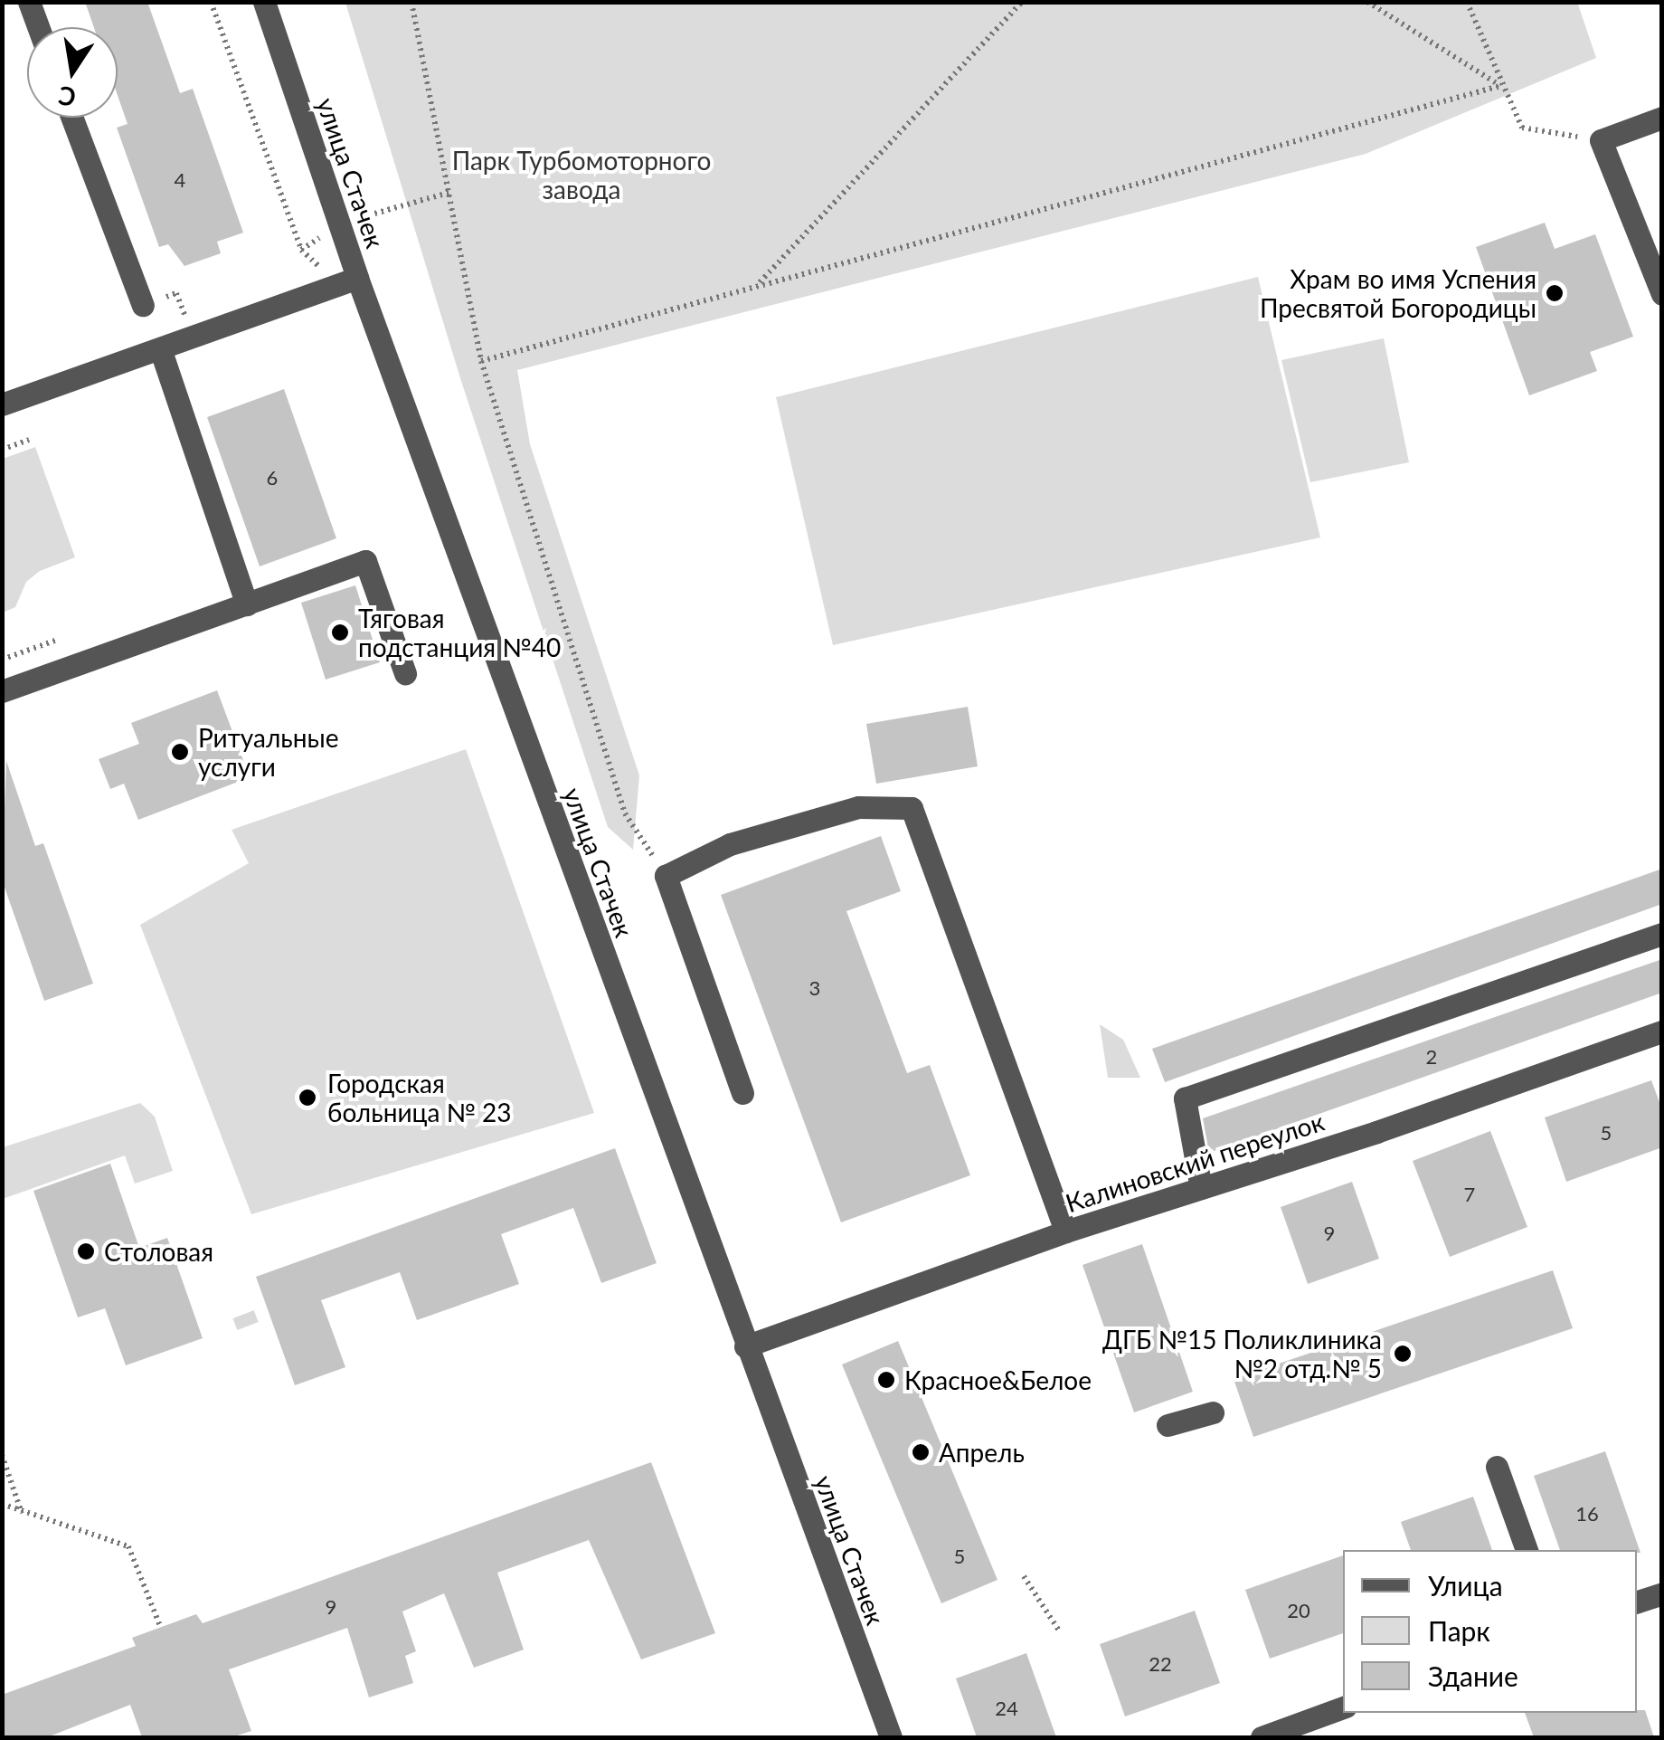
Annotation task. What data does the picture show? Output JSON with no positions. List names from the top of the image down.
{
  "streets": {
    "street": ["улица Стачек", "Калиновский переулок"]
  },
  "crossings": [
    ["улица Стачек", "Калиновский переулок"]
  ],
  "parks": ["Парк Турбомоторного завода"],
  "places": [
    "Храм во имя Успения Пресвятой Богородицы",
    "Тяговая подстанция №40",
    "Ритуальные услуги",
    "Городская больница № 23",
    "Столовая",
    "ДГБ №15 Поликлиника №2 отд.№ 5",
    "Красное&Белое",
    "Апрель"
  ],
  "house_numbers": [
    "4",
    "6",
    "3",
    "2",
    "5",
    "7",
    "9",
    "16",
    "5",
    "9",
    "20",
    "22",
    "24"
  ],
  "legend": ["Улица", "Парк", "Здание"],
  "north": "bottom"
}
